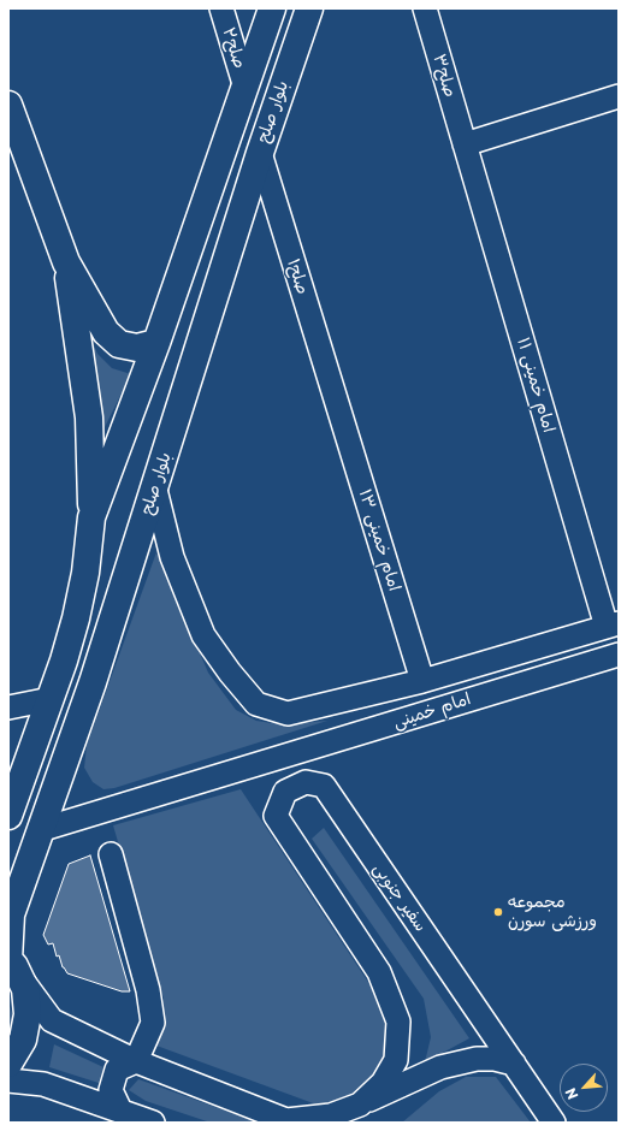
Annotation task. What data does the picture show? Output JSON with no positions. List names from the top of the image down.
{
  "streets": {
    "main road": ["بلوار صلح"],
    "street": [
      "صلح۲",
      "صلح۳",
      "۱صلح",
      "امام خمینی ۱۱",
      "امام خمینی ۱۳",
      "امام خمینی",
      "سفیر جنوبی"
    ]
  },
  "crossings": [
    ["صلح۲", "بلوار صلح"],
    ["صلح۳", "امام خمینی ۱۱"],
    ["بلوار صلح", "۱صلح"],
    ["بلوار صلح", "امام خمینی"],
    ["۱صلح", "امام خمینی ۱۳"],
    ["امام خمینی ۱۱", "امام خمینی"],
    ["امام خمینی ۱۳", "امام خمینی"]
  ],
  "places": ["مجموعه ورزشی سورن"],
  "north": "bottom left"
}
